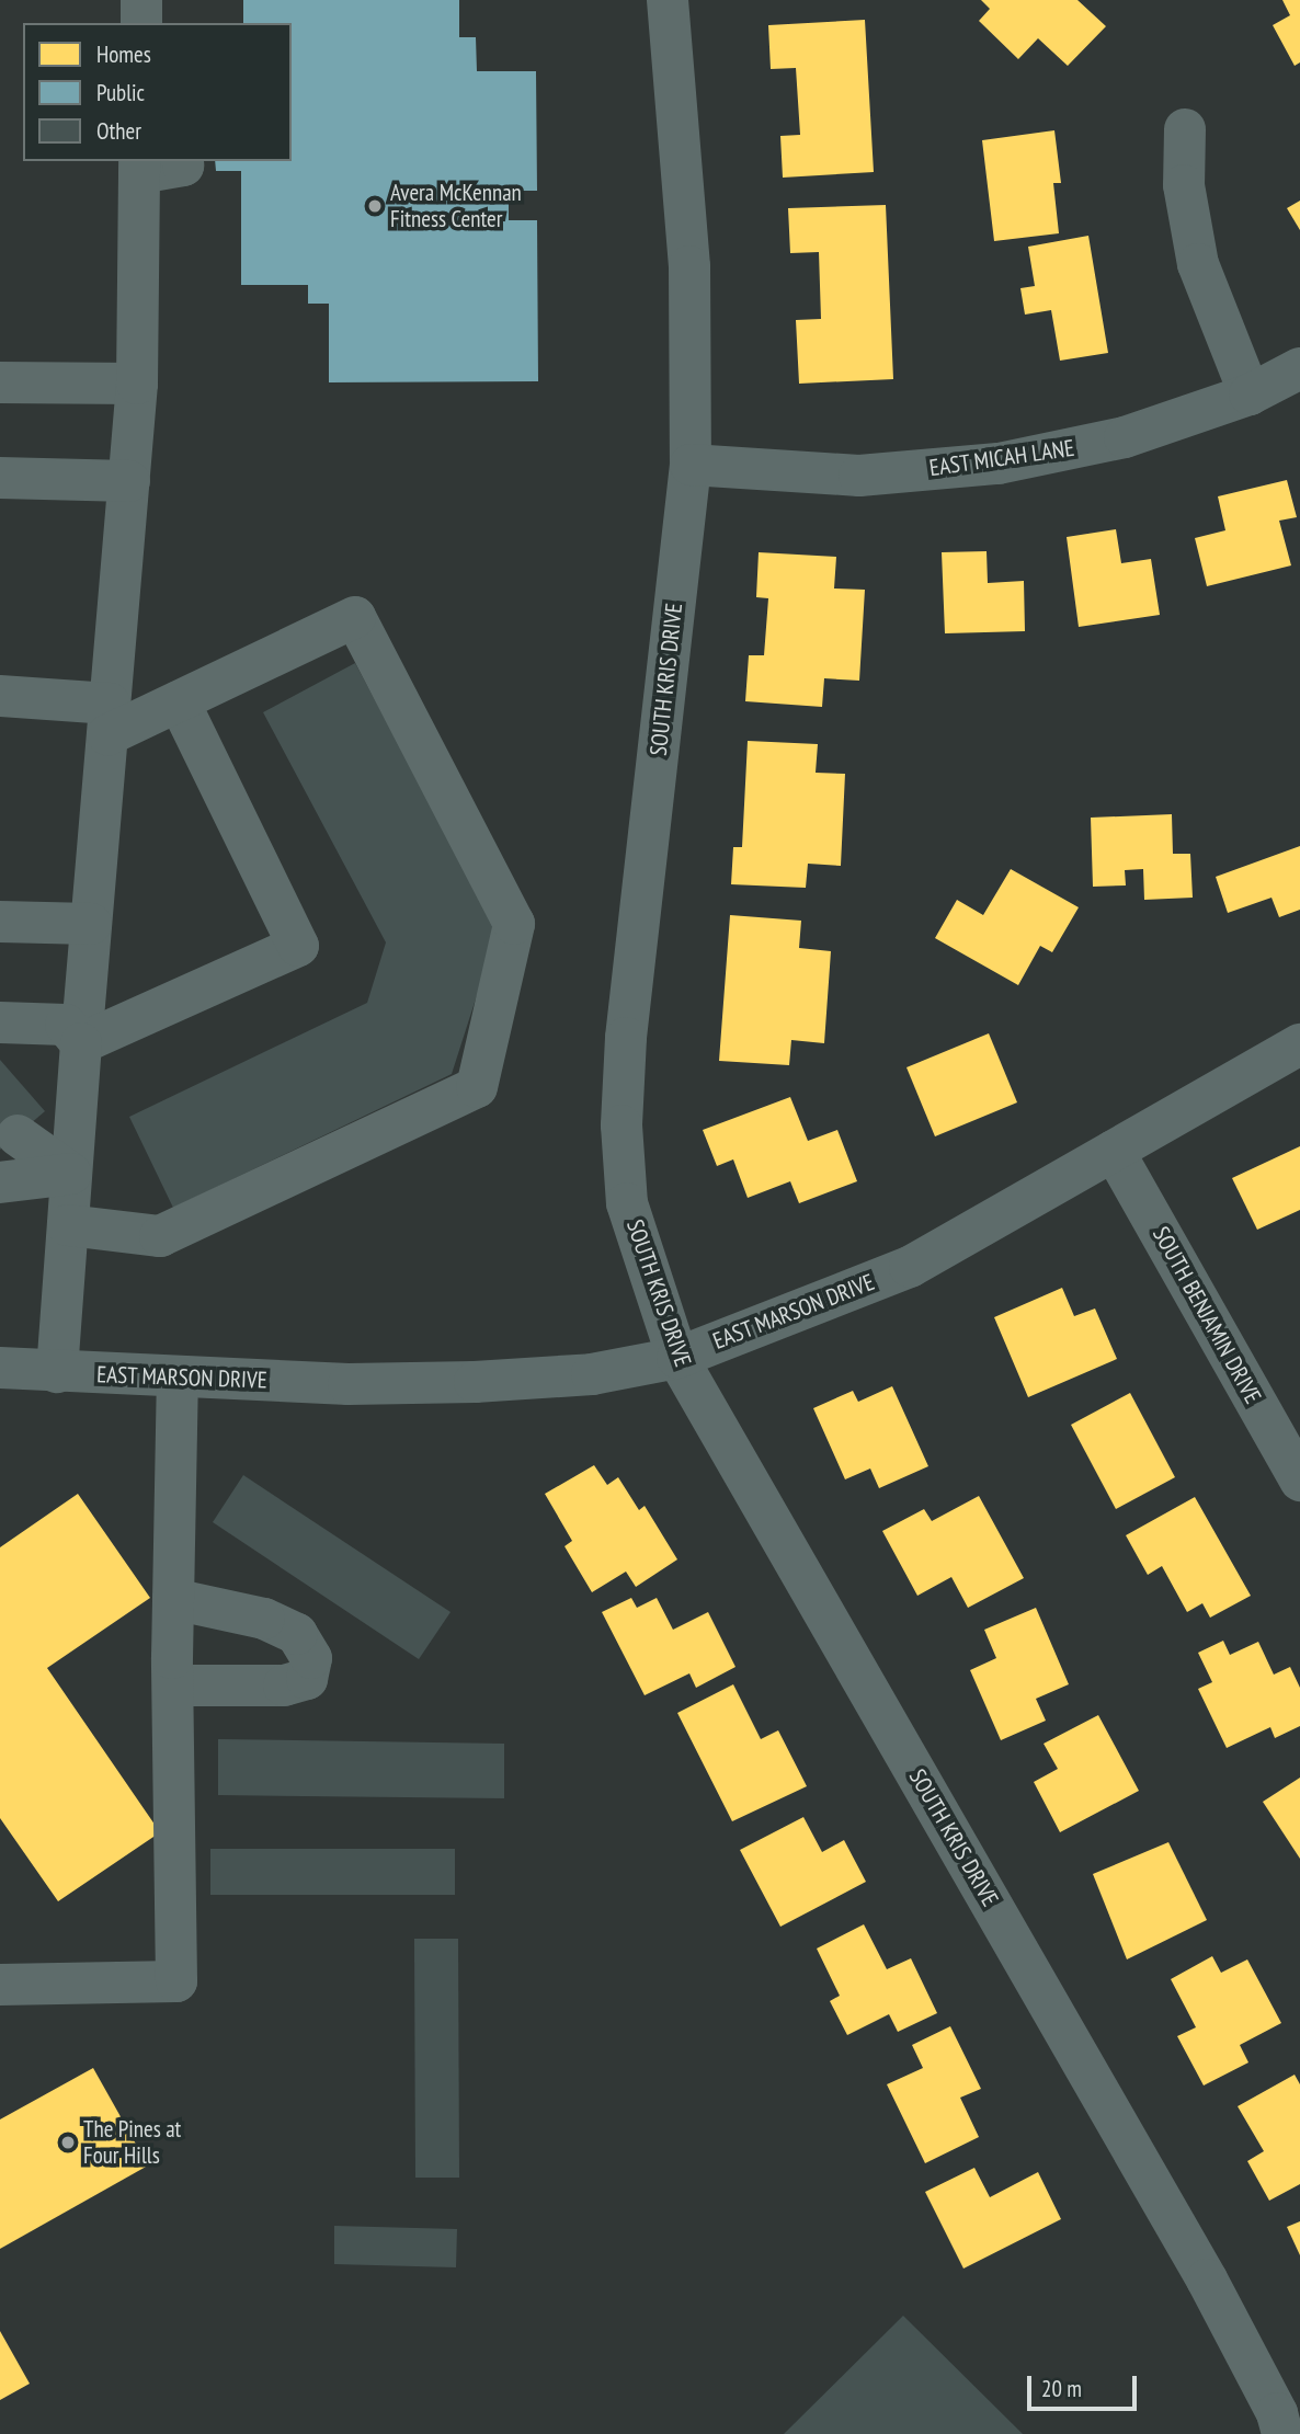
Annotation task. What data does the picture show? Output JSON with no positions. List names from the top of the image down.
{
  "streets": {
    "street": [
      "EAST MICAH LANE",
      "SOUTH KRIS DRIVE",
      "EAST MARSON DRIVE",
      "SOUTH BENJAMIN DRIVE"
    ]
  },
  "crossings": [
    ["EAST MICAH LANE", "SOUTH KRIS DRIVE"],
    ["SOUTH KRIS DRIVE", "EAST MARSON DRIVE"],
    ["EAST MARSON DRIVE", "SOUTH BENJAMIN DRIVE"]
  ],
  "places": ["Avera McKennan Fitness Center", "The Pines at Four Hills"],
  "legend": ["Homes", "Public", "Other"],
  "scale_bar": "20 m"
}
